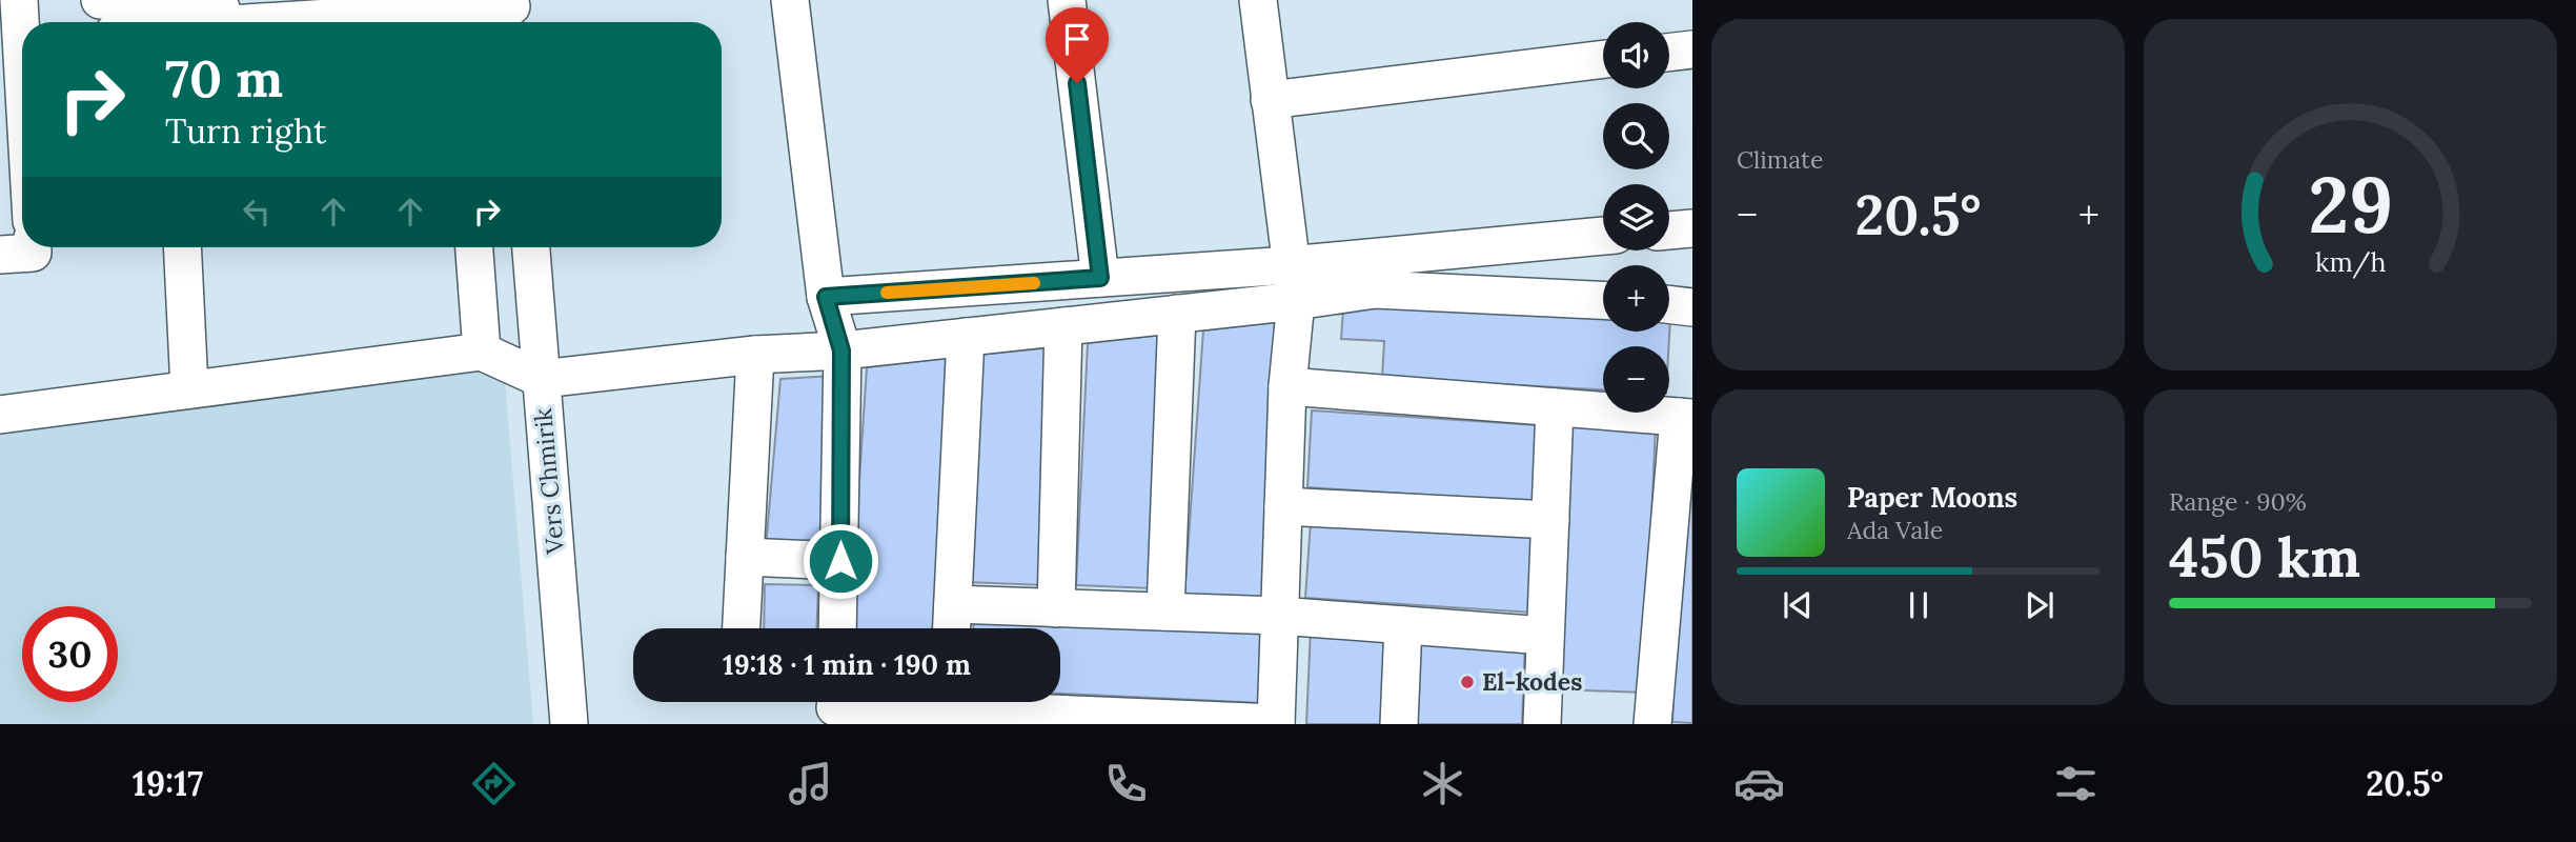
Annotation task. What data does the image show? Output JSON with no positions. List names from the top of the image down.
{
  "streets": {
    "street": ["Vers Chmirik"]
  },
  "places": ["El-kodes"],
  "page": {
    "tile": [
      "Climate",
      ["Range · 90%", "450 km"]
    ],
    "map_buttons": ["+", "−"],
    "turn": ["70 m", "Turn right"],
    "heat": ["−", "20.5°", "+"],
    "song": ["Paper Moons", "Ada Vale"],
    "limit": "30",
    "trip": "19:18 · 1 min · 190 m",
    "tabs": ["19:17", "20.5°"],
    "gauge": ["29", "km/h"]
  }
}
